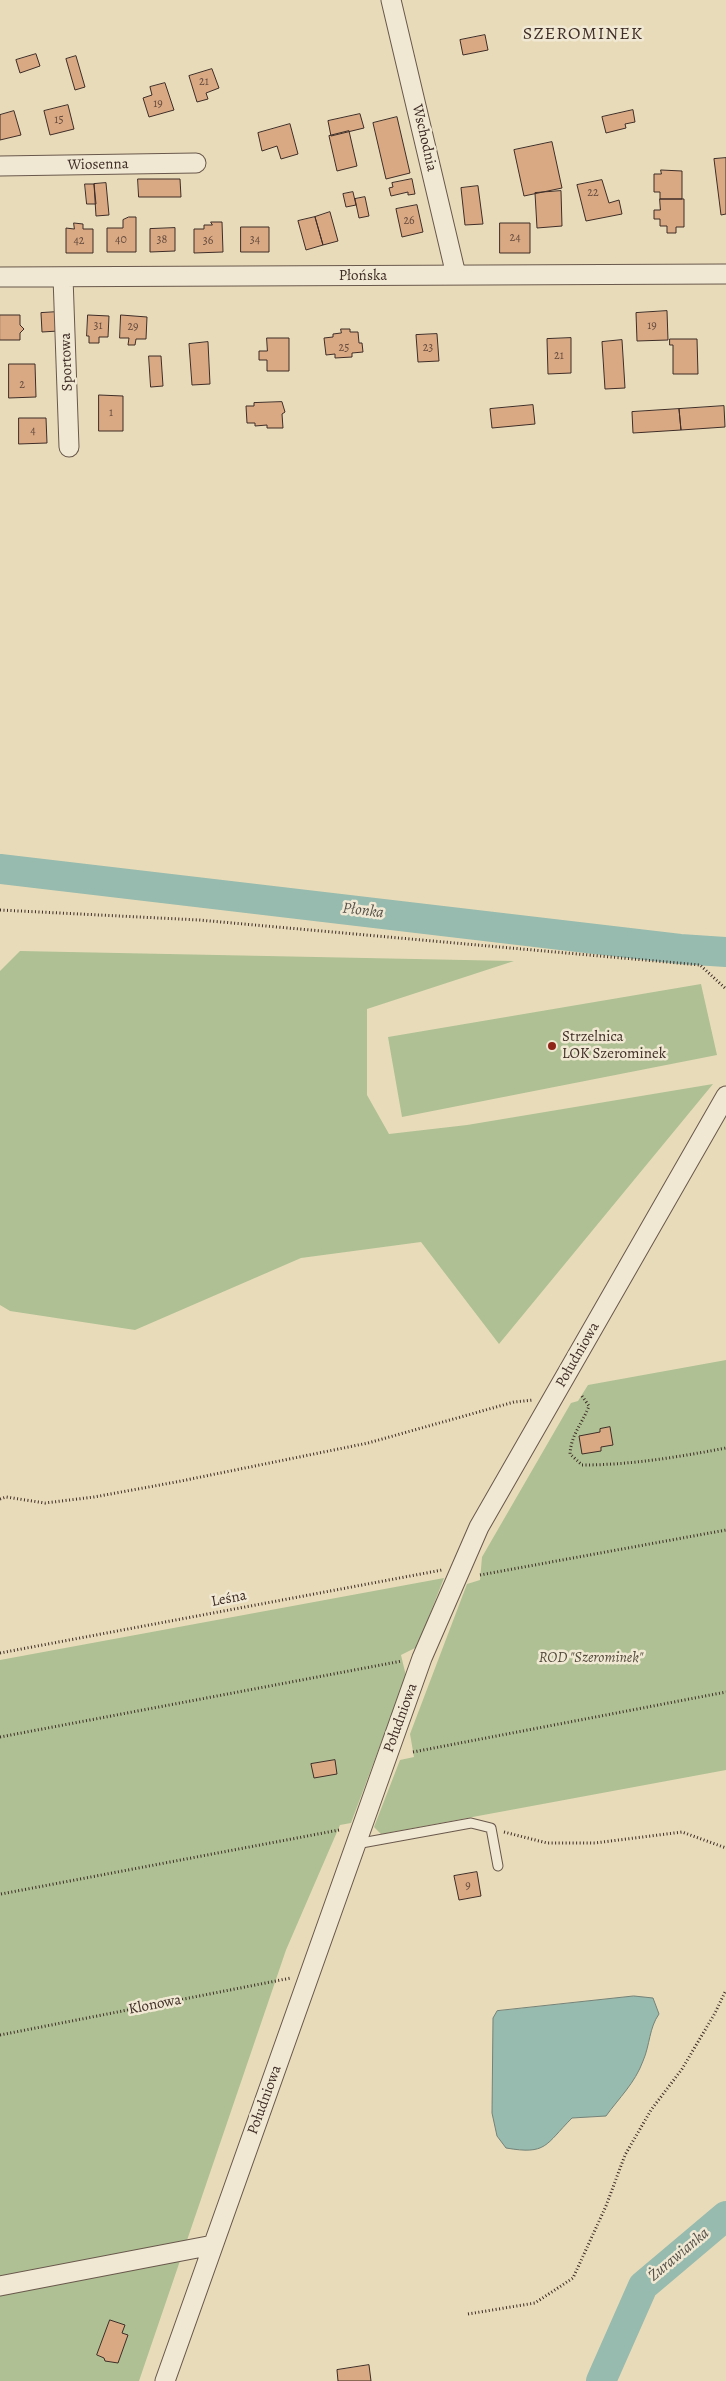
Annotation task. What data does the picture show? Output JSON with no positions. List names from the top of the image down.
{
  "streets": {
    "street": [
      "Wschodnia",
      "Wiosenna",
      "Płońska",
      "Sportowa",
      "Południowa"
    ],
    "path": ["Leśna", "Klonowa"]
  },
  "crossings": [
    ["Wschodnia", "Płońska"],
    ["Płońska", "Sportowa"],
    ["Południowa", "Leśna"],
    ["Południowa", "Klonowa"]
  ],
  "districts": ["SZEROMINEK"],
  "water": ["Płonka", "Żurawianka"],
  "parks": ["ROD \"Szerominek\""],
  "places": ["Strzelnica LOK Szerominek"],
  "house_numbers": [
    "21",
    "19",
    "15",
    "22",
    "26",
    "24",
    "40",
    "38",
    "34",
    "42",
    "36",
    "31",
    "19",
    "29",
    "25",
    "23",
    "21",
    "2",
    "1",
    "4",
    "9"
  ]
}
